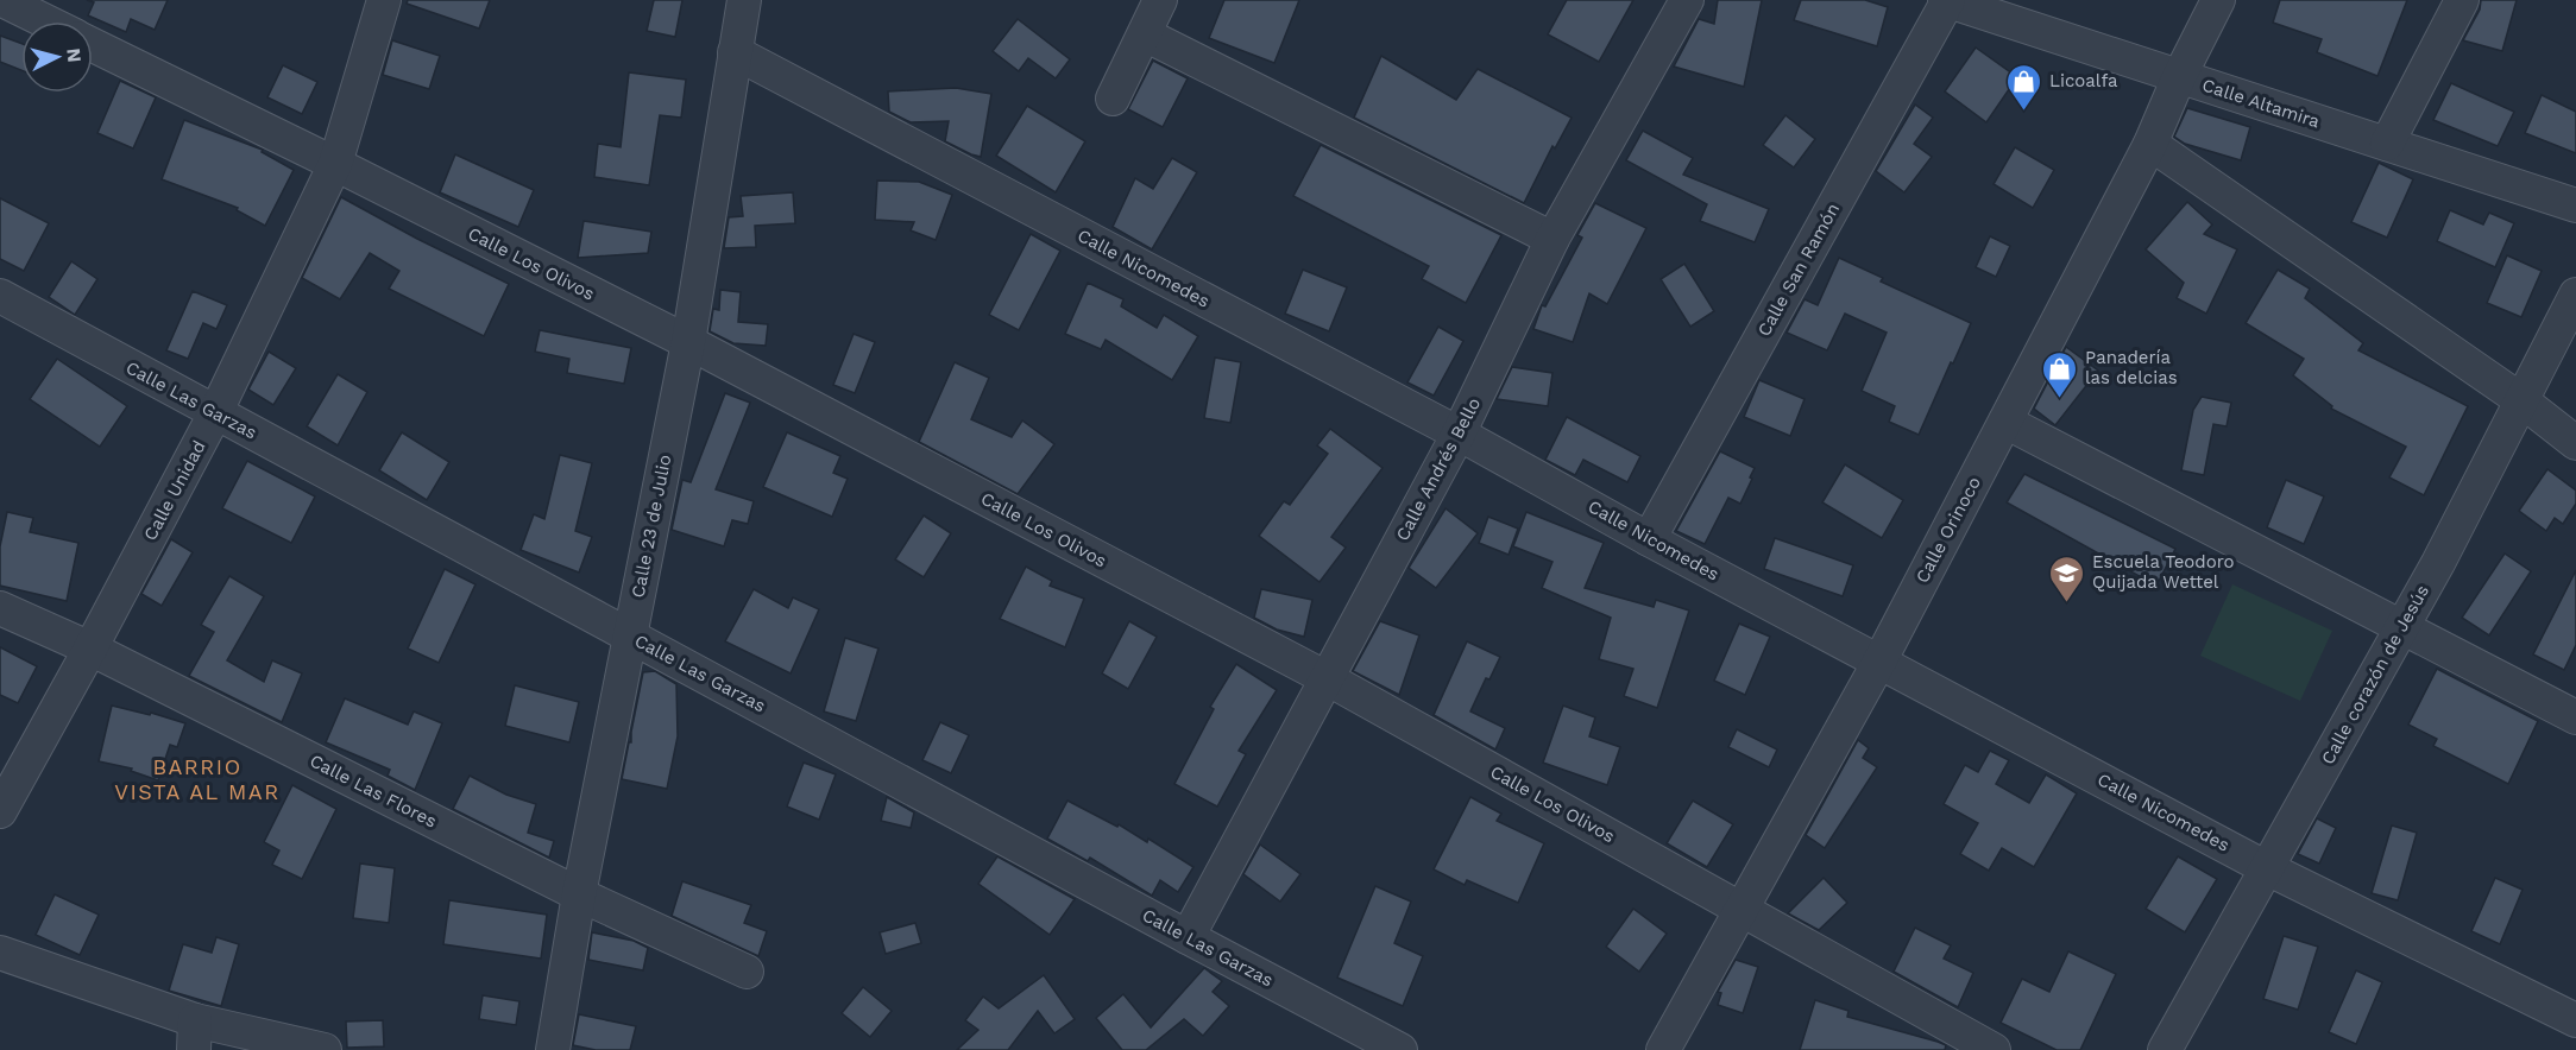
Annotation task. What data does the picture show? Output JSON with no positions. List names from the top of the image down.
{
  "streets": {
    "street": [
      "Calle Altamira",
      "Calle Los Olivos",
      "Calle Nicomedes",
      "Calle San Ramón",
      "Calle Las Garzas",
      "Calle Andrés Bello",
      "Calle Unidad",
      "Calle 23 de Julio",
      "Calle Orinoco",
      "Calle corazón de Jesús",
      "Calle Las Flores"
    ]
  },
  "crossings": [
    ["Calle Altamira", "Calle San Ramón"],
    ["Calle Altamira", "Calle Orinoco"],
    ["Calle Los Olivos", "Calle Andrés Bello"],
    ["Calle Los Olivos", "Calle Unidad"],
    ["Calle Los Olivos", "Calle 23 de Julio"],
    ["Calle Los Olivos", "Calle Orinoco"],
    ["Calle Nicomedes", "Calle San Ramón"],
    ["Calle Nicomedes", "Calle Andrés Bello"],
    ["Calle Nicomedes", "Calle 23 de Julio"],
    ["Calle Nicomedes", "Calle Orinoco"],
    ["Calle Nicomedes", "Calle corazón de Jesús"],
    ["Calle Las Garzas", "Calle Andrés Bello"],
    ["Calle Las Garzas", "Calle Unidad"],
    ["Calle Las Garzas", "Calle 23 de Julio"],
    ["Calle Unidad", "Calle Las Flores"],
    ["Calle 23 de Julio", "Calle Las Flores"]
  ],
  "districts": ["BARRIO VISTA AL MAR"],
  "places": {
    "shop": ["Licoalfa", "Panadería las delcias"],
    "school or university": ["Escuela Teodoro Quijada Wettel"]
  },
  "north": "right"
}
